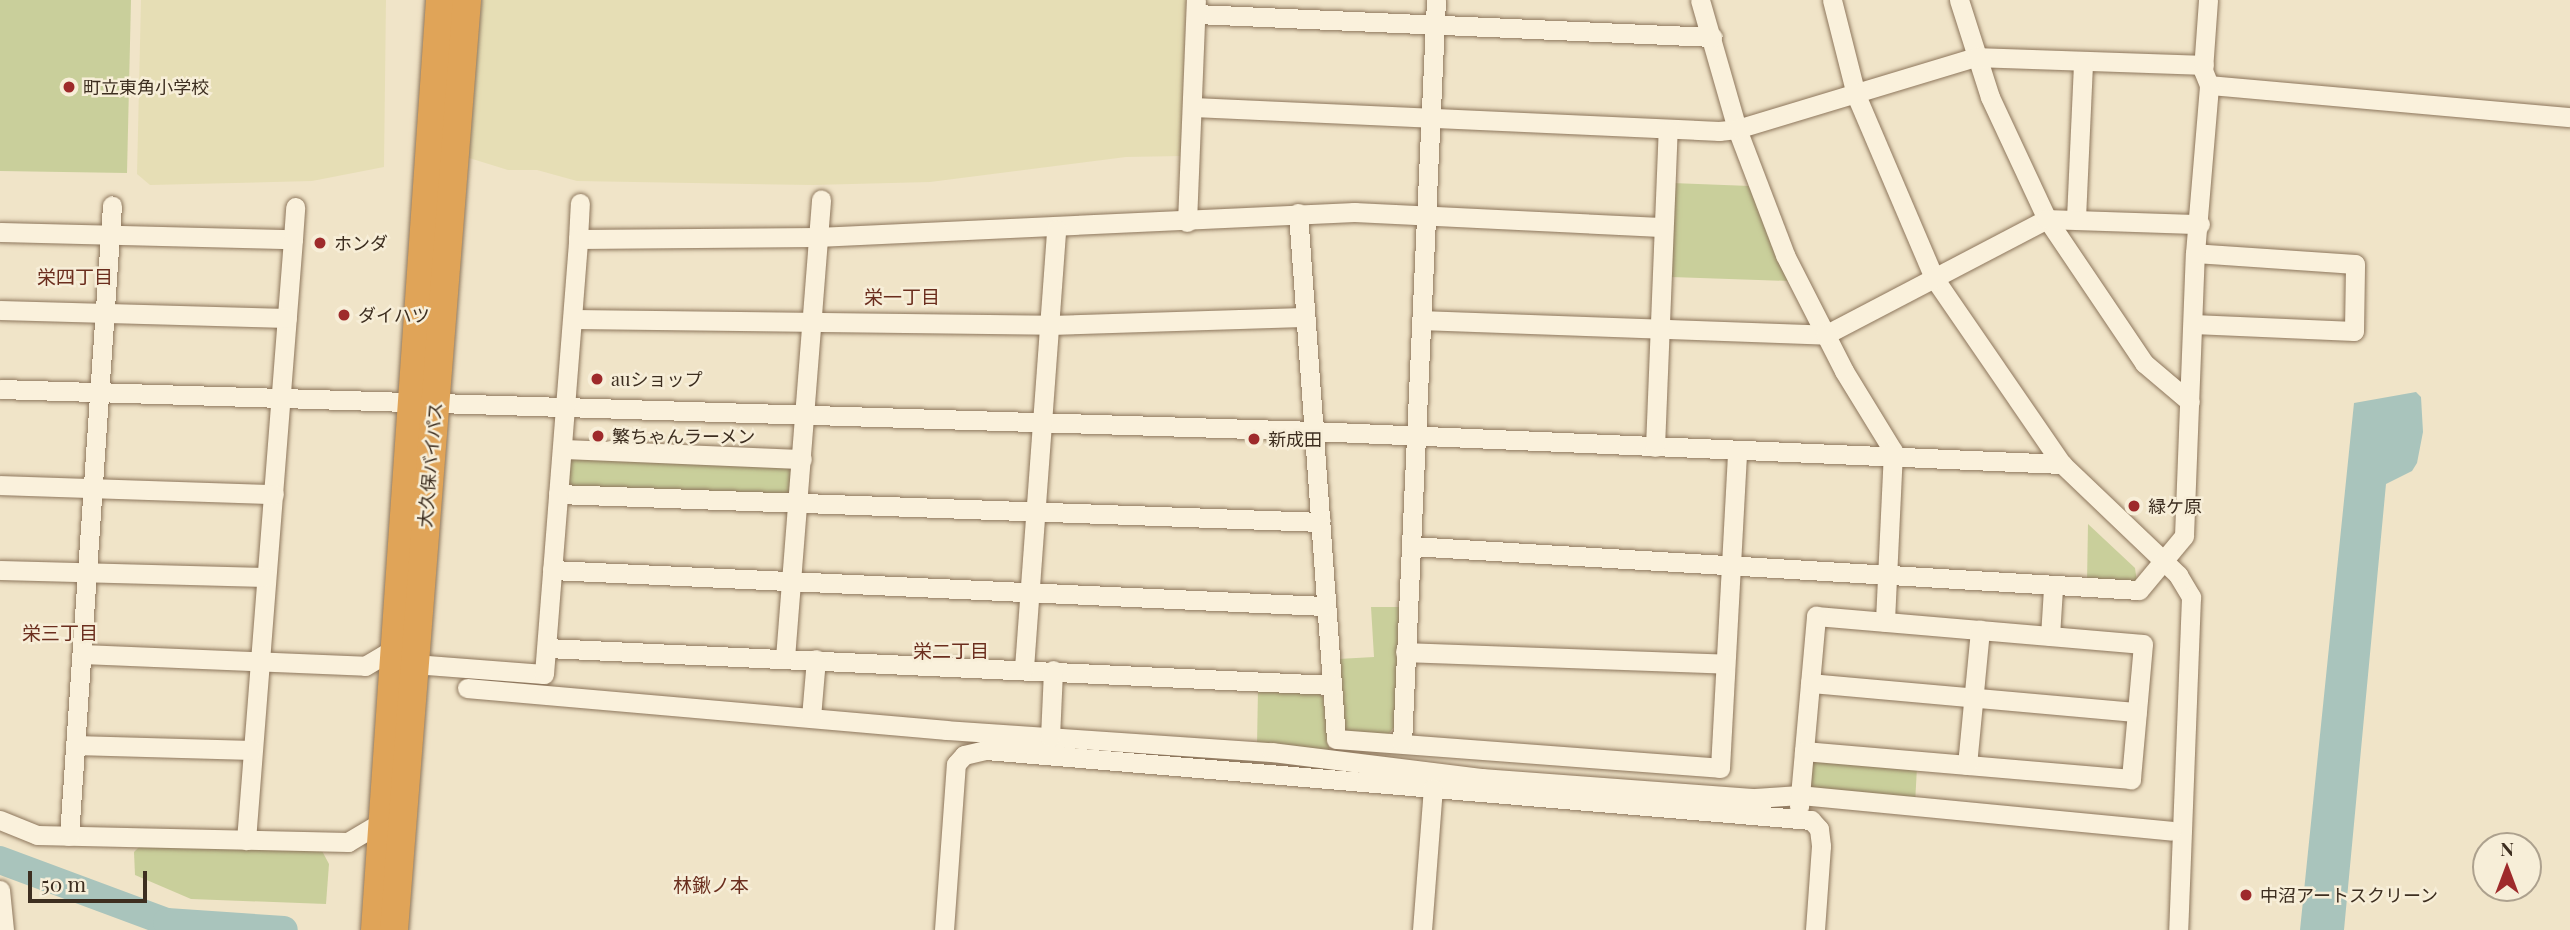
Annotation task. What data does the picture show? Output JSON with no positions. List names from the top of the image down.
{
  "streets": {
    "highway": ["大久保バイパス"]
  },
  "districts": [
    "栄四丁目",
    "栄一丁目",
    "栄三丁目",
    "栄二丁目",
    "林鍬ノ本"
  ],
  "places": [
    "町立東角小学校",
    "ホンダ",
    "ダイハツ",
    "auショップ",
    "繁ちゃんラーメン",
    "新成田",
    "緑ケ原",
    "中沼アートスクリーン"
  ],
  "scale_bar": "50 m",
  "north": "top"
}
